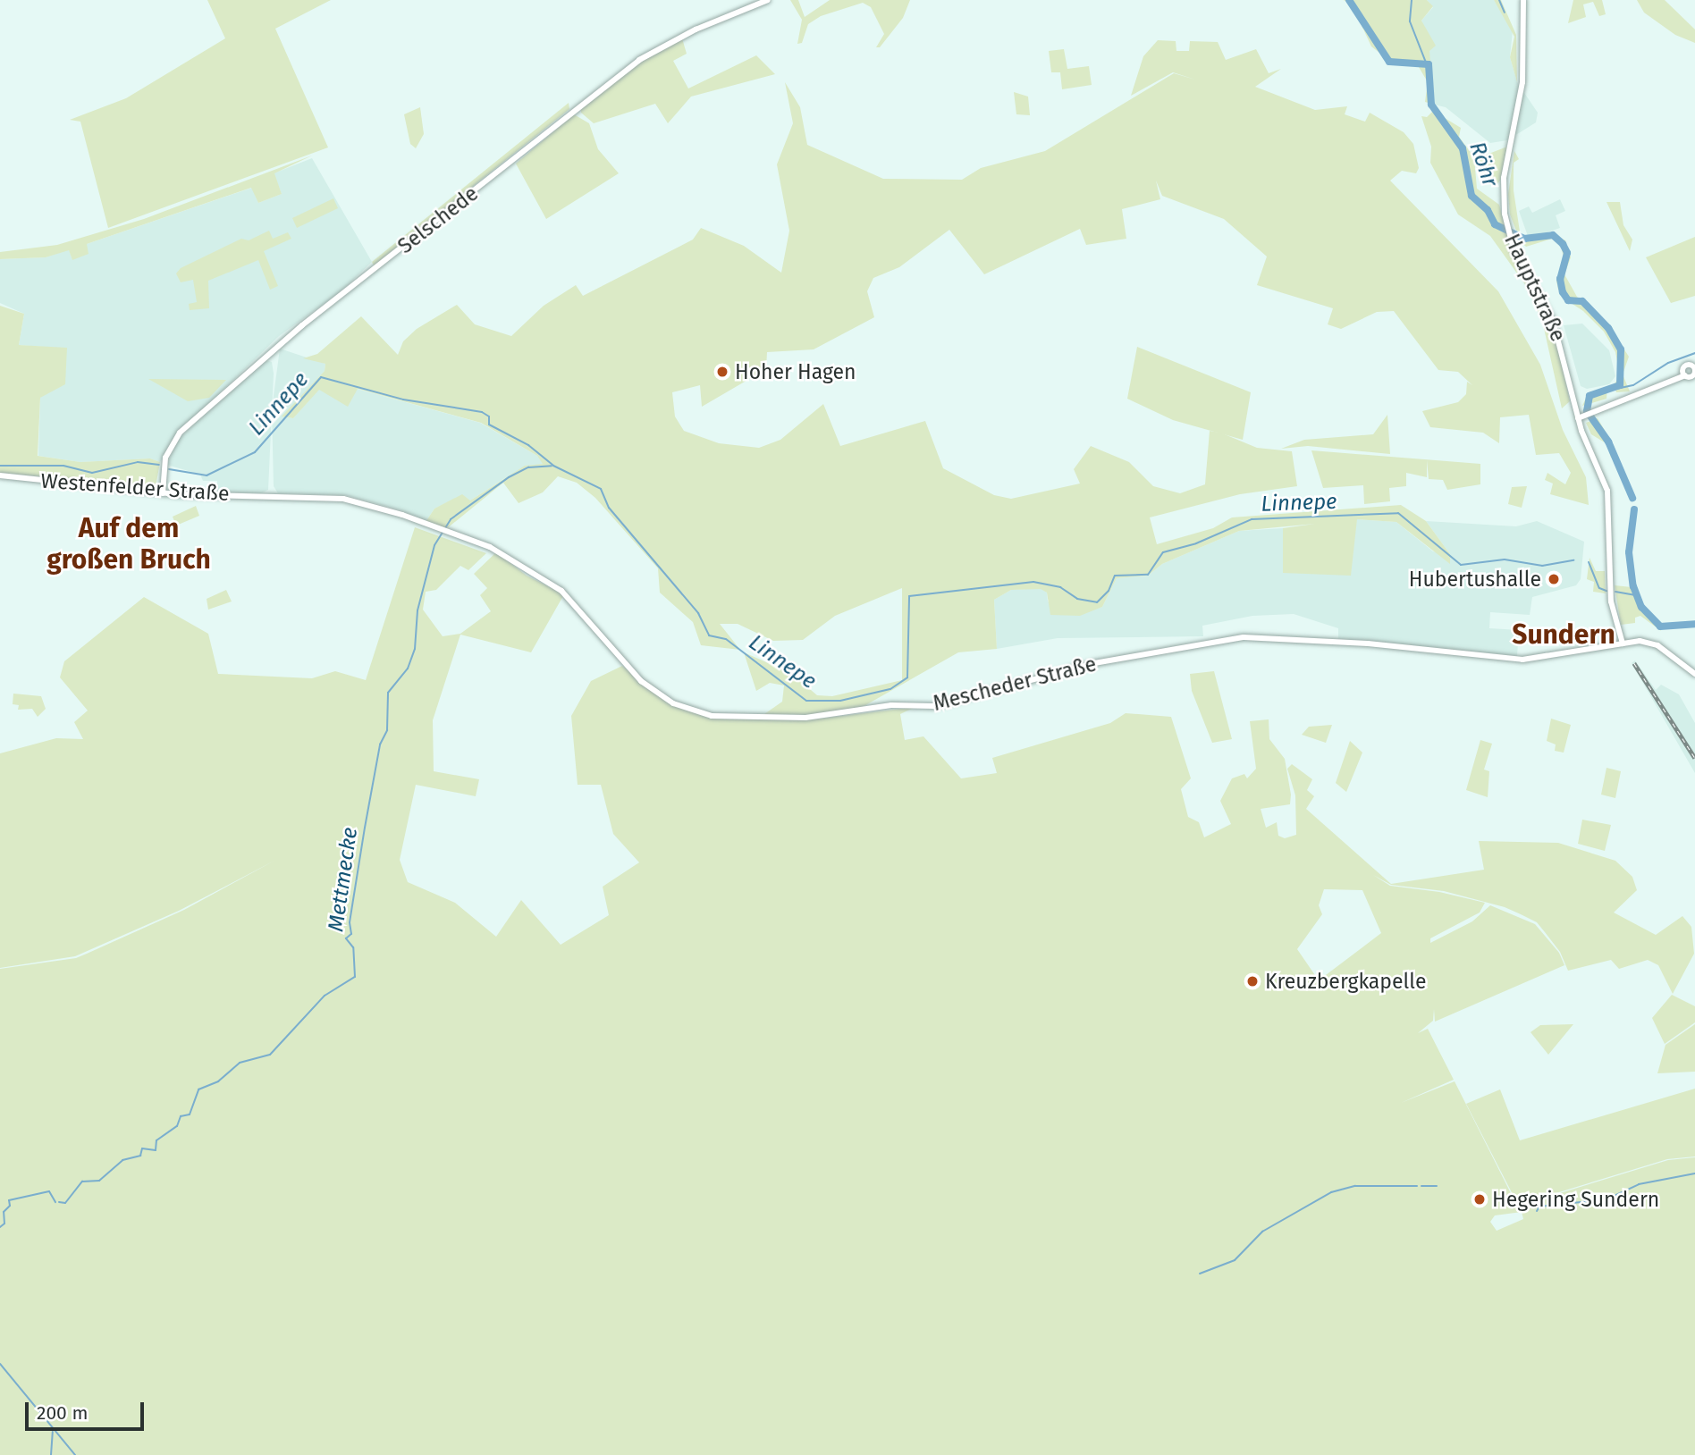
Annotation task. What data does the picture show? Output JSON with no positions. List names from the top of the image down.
{
  "streets": {
    "main road": [
      "Selschede",
      "Hauptstraße",
      "Westenfelder Straße",
      "Mescheder Straße"
    ]
  },
  "crossings": [
    ["Selschede", "Westenfelder Straße"],
    ["Hauptstraße", "Mescheder Straße"],
    ["Westenfelder Straße", "Mescheder Straße"]
  ],
  "districts": ["Auf dem großen Bruch", "Sundern"],
  "water": ["Röhr", "Linnepe", "Mettmecke"],
  "places": [
    "Hoher Hagen",
    "Hubertushalle",
    "Kreuzbergkapelle",
    "Hegering Sundern"
  ],
  "scale_bar": "200 m"
}
